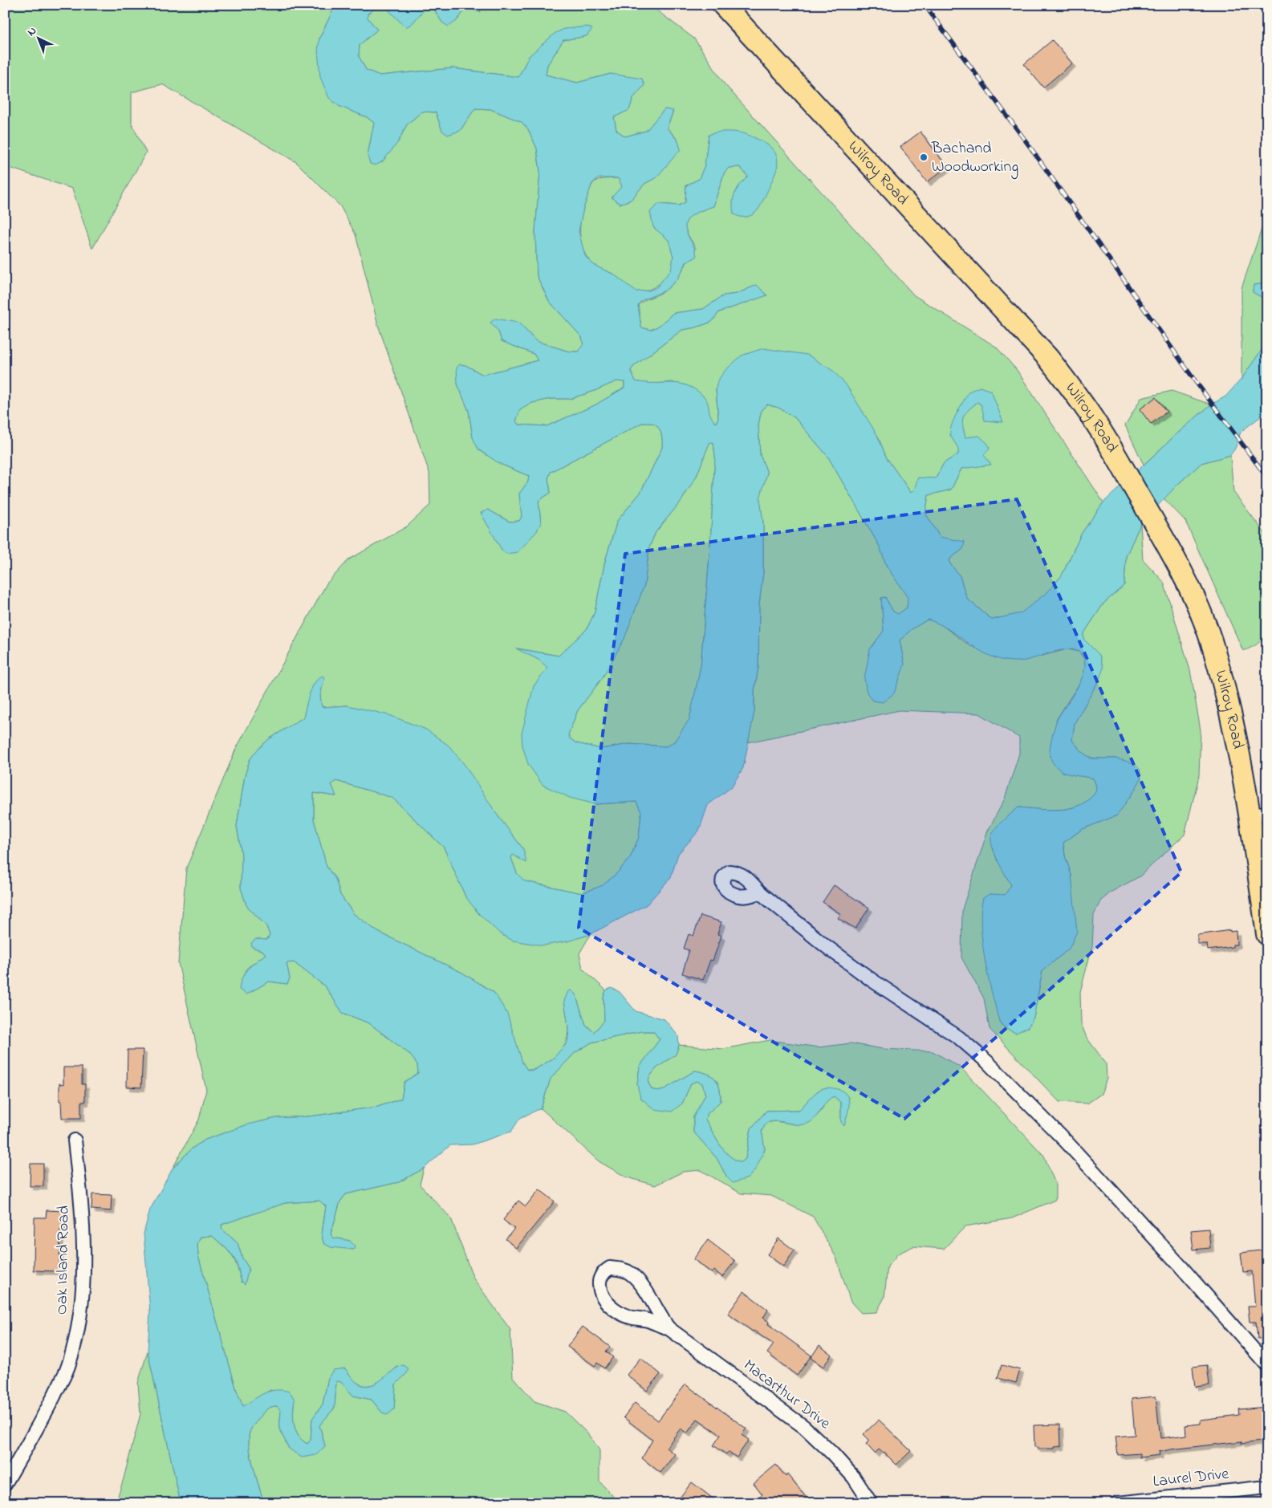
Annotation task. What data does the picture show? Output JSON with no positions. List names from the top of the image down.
{
  "streets": {
    "main road": ["Wilroy Road"],
    "street": ["Oak Island Road", "Macarthur Drive", "Laurel Drive"]
  },
  "places": ["Bachand Woodworking"],
  "north": "top left"
}
